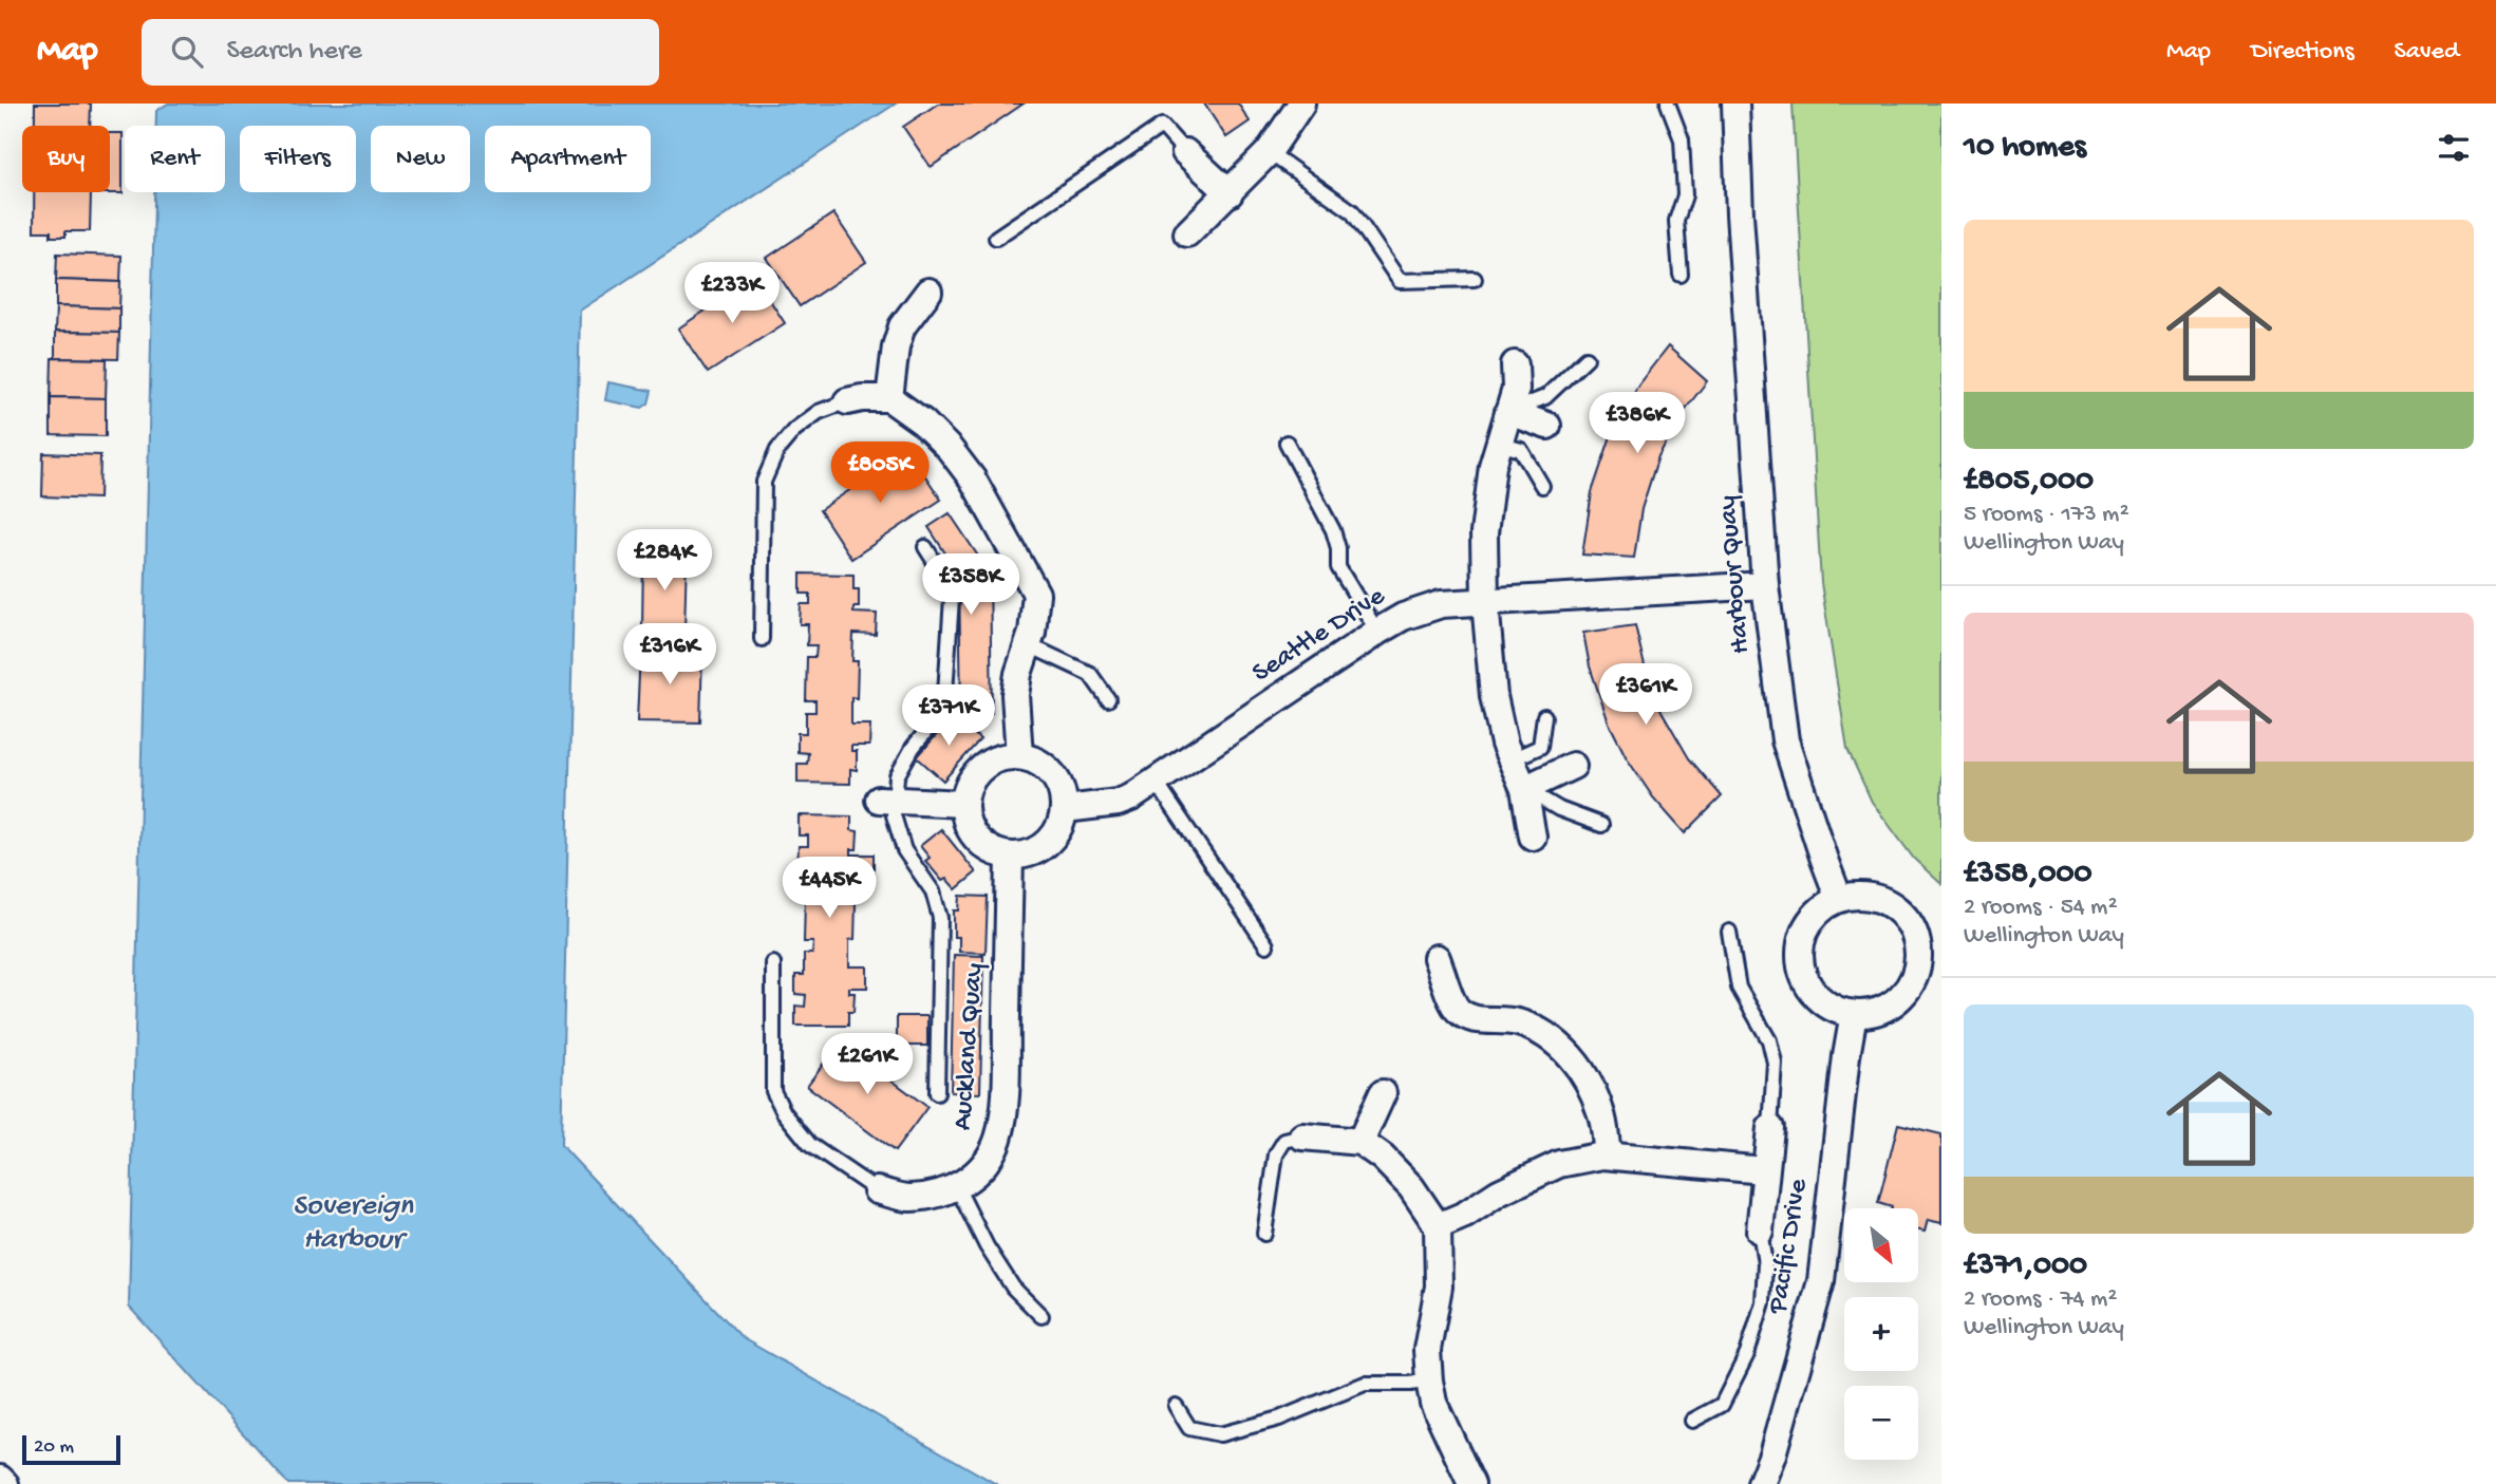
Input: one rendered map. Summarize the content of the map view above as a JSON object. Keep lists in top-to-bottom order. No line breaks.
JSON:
{"streets":{"street":["Harbour Quay","Seattle Drive","Auckland Quay","Pacific Drive"]},"crossings":[["Harbour Quay","Seattle Drive"],["Harbour Quay","Pacific Drive"],["Seattle Drive","Auckland Quay"]],"water":["Sovereign Harbour"],"scale_bar":"20 m","north":"bottom right","page":{"header":"Map","search":"Search here","nav":["Map","Directions","Saved"],"heading":"10 homes","chip":["Buy","Rent","Filters","New","Apartment"],"list":[{"name":"£805,000","note":"5 rooms · 173 m² · Wellington Way"},{"name":"£358,000","note":"2 rooms · 54 m² · Wellington Way"},{"name":"£371,000","note":"2 rooms · 74 m² · Wellington Way"}],"price":["£233K","£386K","£805K","£284K","£358K","£316K","£361K","£371K","£445K","£261K"],"map_buttons":["+","−"],"scale":"20 m"}}
